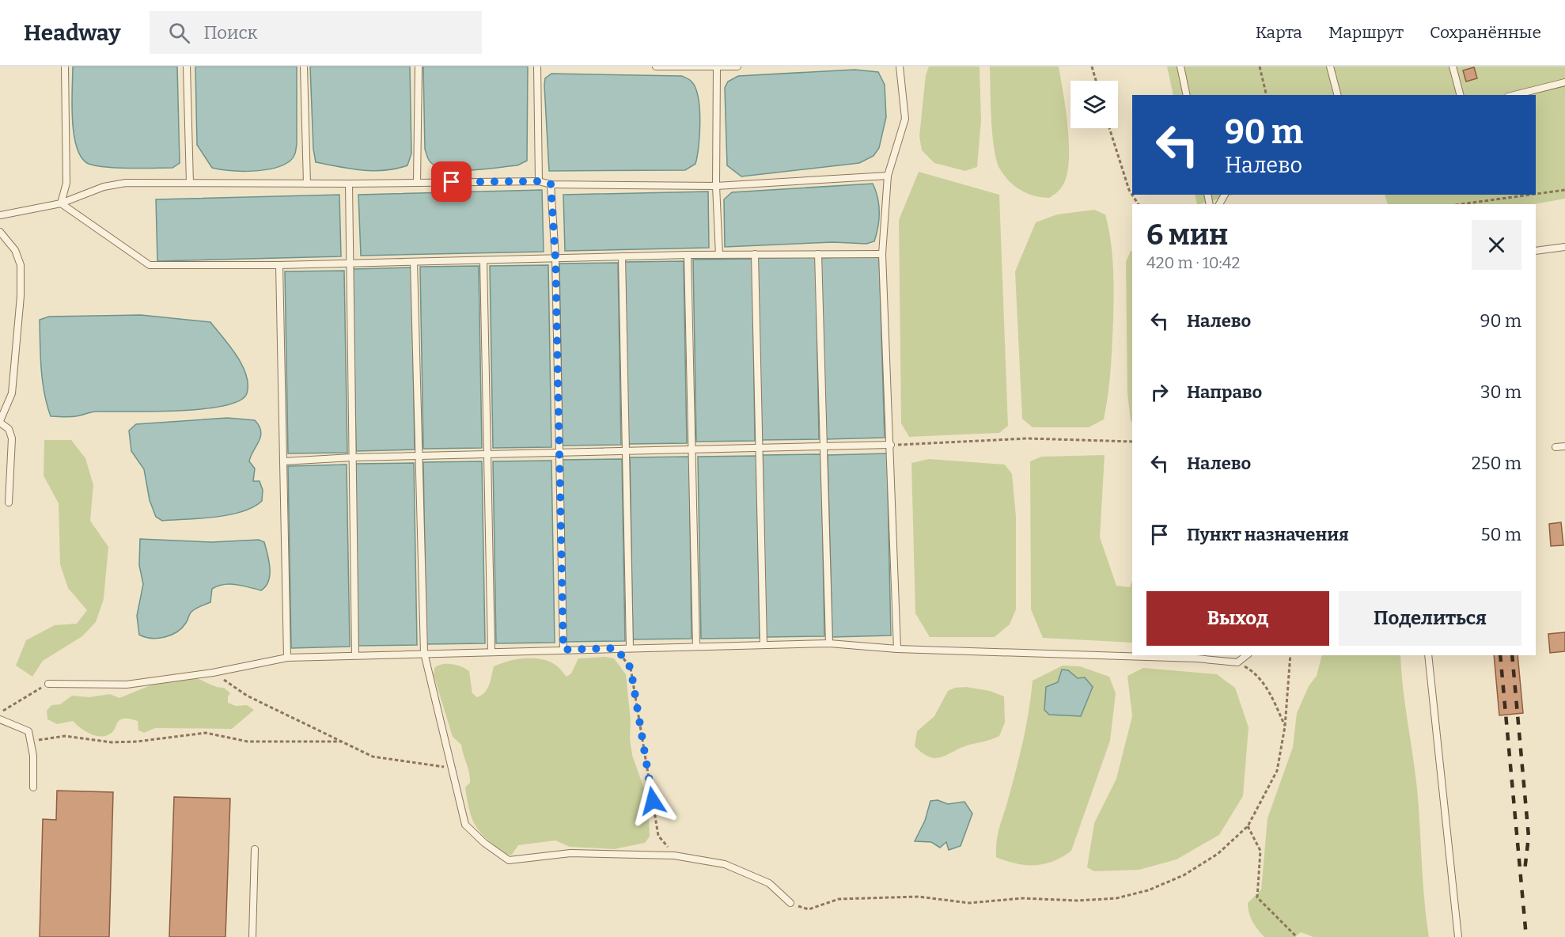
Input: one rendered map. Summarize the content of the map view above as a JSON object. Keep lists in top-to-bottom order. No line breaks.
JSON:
{"page":{"header":"Headway","search":"Поиск","nav":["Карта","Маршрут","Сохранённые"],"turn":["90 m","Налево"],"heading":["6 мин","420 m · 10:42"],"list":[{"name":"Налево","value":"90 m"},{"name":"Направо","value":"30 m"},{"name":"Налево","value":"250 m"},{"name":"Пункт назначения","value":"50 m"}],"buttons":["Выход","Поделиться"]}}
